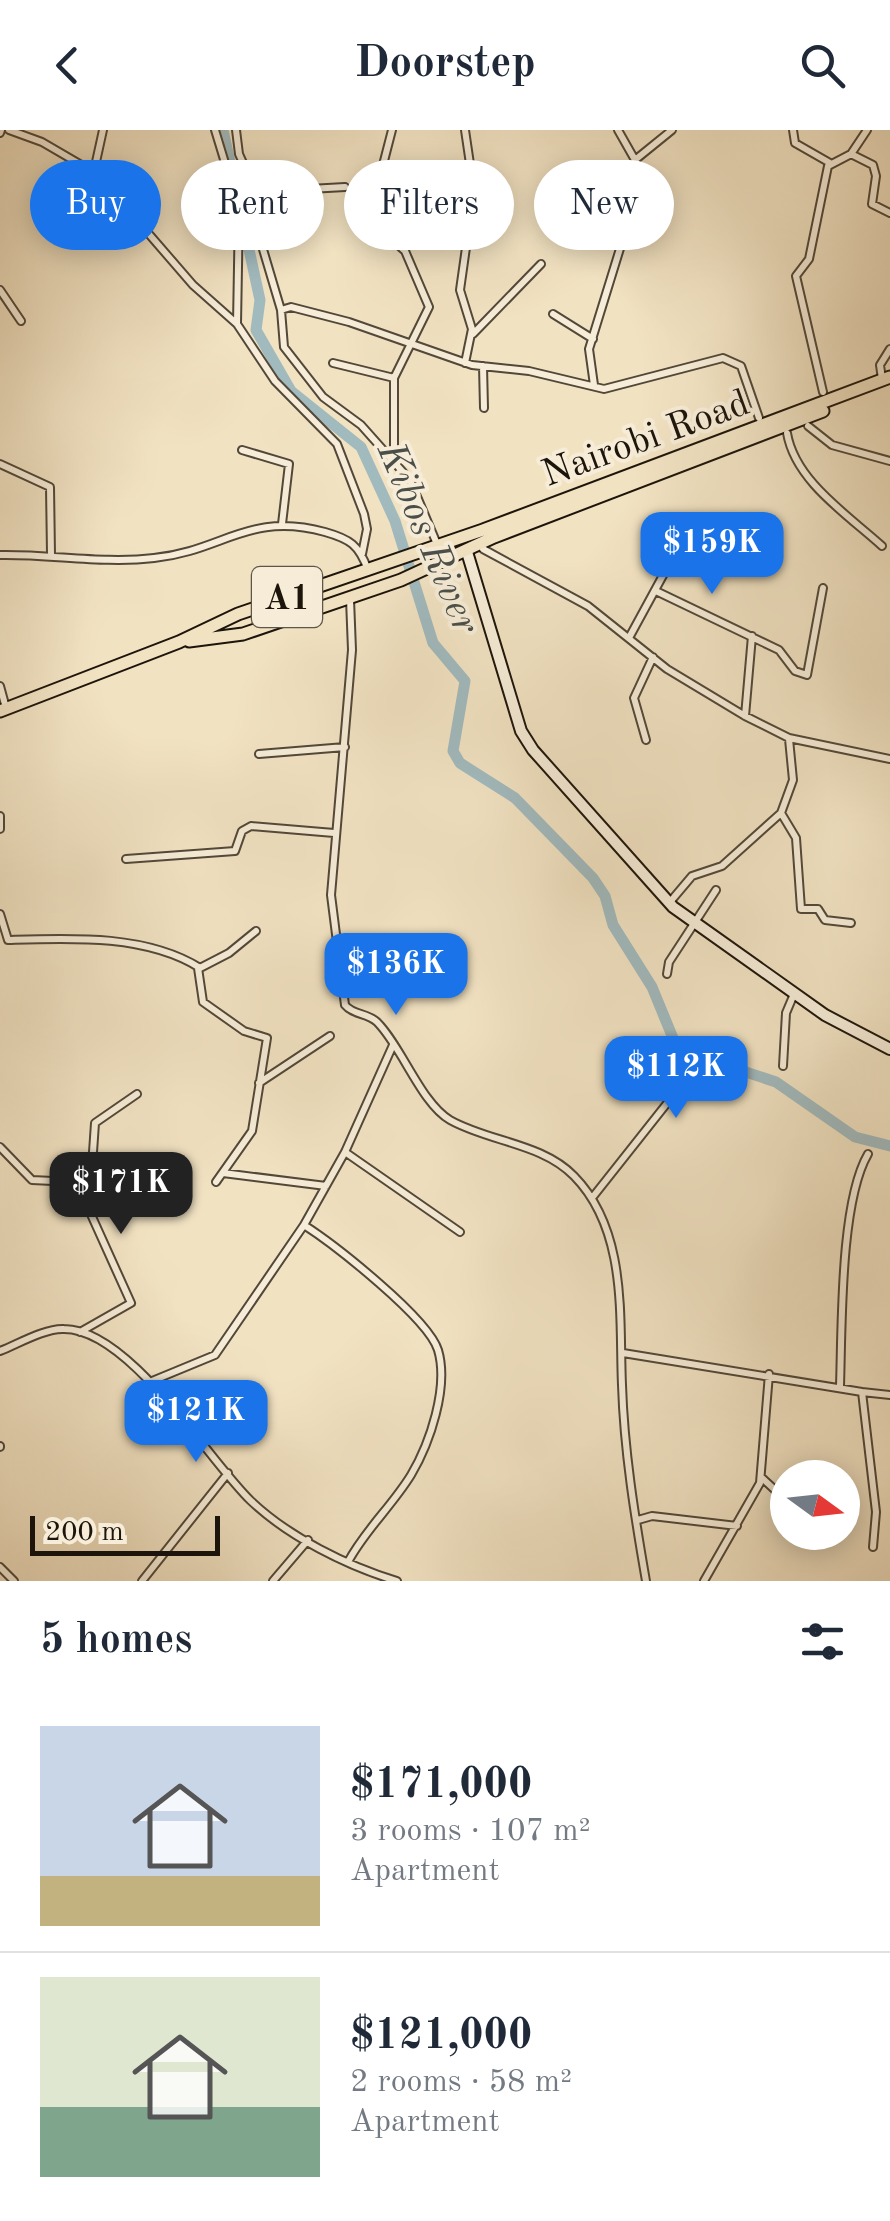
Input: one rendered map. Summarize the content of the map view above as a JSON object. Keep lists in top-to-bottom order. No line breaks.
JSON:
{"streets":{"highway":["Nairobi Road","A1"]},"crossings":[["Nairobi Road","A1"]],"water":["Kibos River"],"scale_bar":"200 m","north":"right","page":{"header":"Doorstep","chip":["Buy","Rent","Filters","New"],"price":["$159K","$136K","$112K","$171K","$121K"],"scale":"200 m","heading":"5 homes","list":[{"name":"$171,000","note":"3 rooms · 107 m² · Apartment"},{"name":"$121,000","note":"2 rooms · 58 m² · Apartment"}]}}
